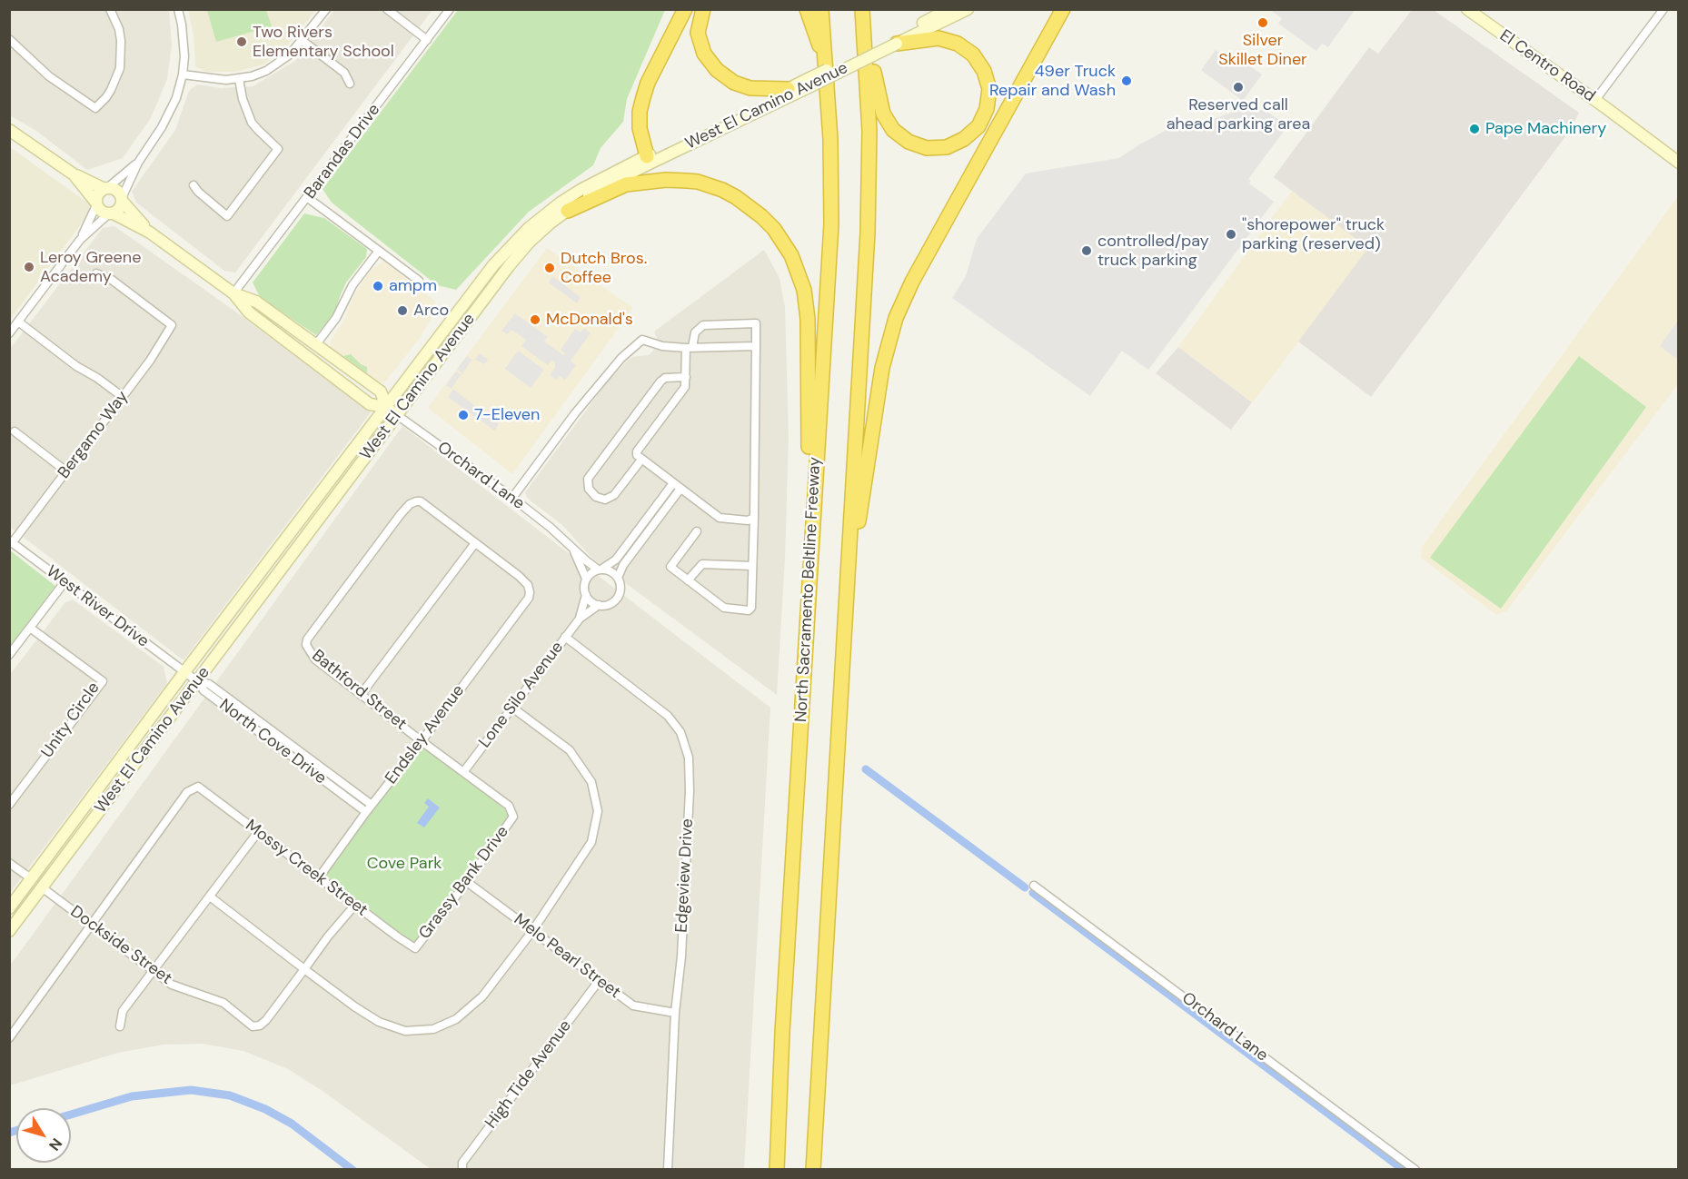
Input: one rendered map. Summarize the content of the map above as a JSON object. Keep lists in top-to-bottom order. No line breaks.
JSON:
{"streets":{"highway":["North Sacramento Beltline Freeway"],"main road":["El Centro Road","West El Camino Avenue","Orchard Lane"],"street":["Barandas Drive","Bergamo Way","West River Drive","Bathford Street","Lone Silo Avenue","Unity Circle","Endsley Avenue","North Cove Drive","Mossy Creek Street","Edgeview Drive","Grassy Bank Drive","Dockside Street","Melo Pearl Street","High Tide Avenue"]},"crossings":[["West El Camino Avenue","Orchard Lane"],["West El Camino Avenue","West River Drive"],["West El Camino Avenue","North Cove Drive"],["West El Camino Avenue","Dockside Street"],["Barandas Drive","Orchard Lane"],["Bergamo Way","West River Drive"],["Orchard Lane","Lone Silo Avenue"],["West River Drive","North Cove Drive"],["Bathford Street","Lone Silo Avenue"],["Bathford Street","Endsley Avenue"],["Bathford Street","Grassy Bank Drive"],["Lone Silo Avenue","Edgeview Drive"],["Endsley Avenue","North Cove Drive"],["Endsley Avenue","Mossy Creek Street"],["Mossy Creek Street","Grassy Bank Drive"],["Mossy Creek Street","Dockside Street"],["Edgeview Drive","Melo Pearl Street"],["Grassy Bank Drive","Melo Pearl Street"],["Melo Pearl Street","High Tide Avenue"]],"parks":["Cove Park"],"places":["Silver Skillet Diner","Two Rivers Elementary School","49er Truck Repair and Wash","Reserved call ahead parking area","Pape Machinery","\"shorepower\" truck parking (reserved)","controlled/pay truck parking","Leroy Greene Academy","Dutch Bros. Coffee","ampm","Arco","McDonald's","7-Eleven"],"north":"bottom right"}
